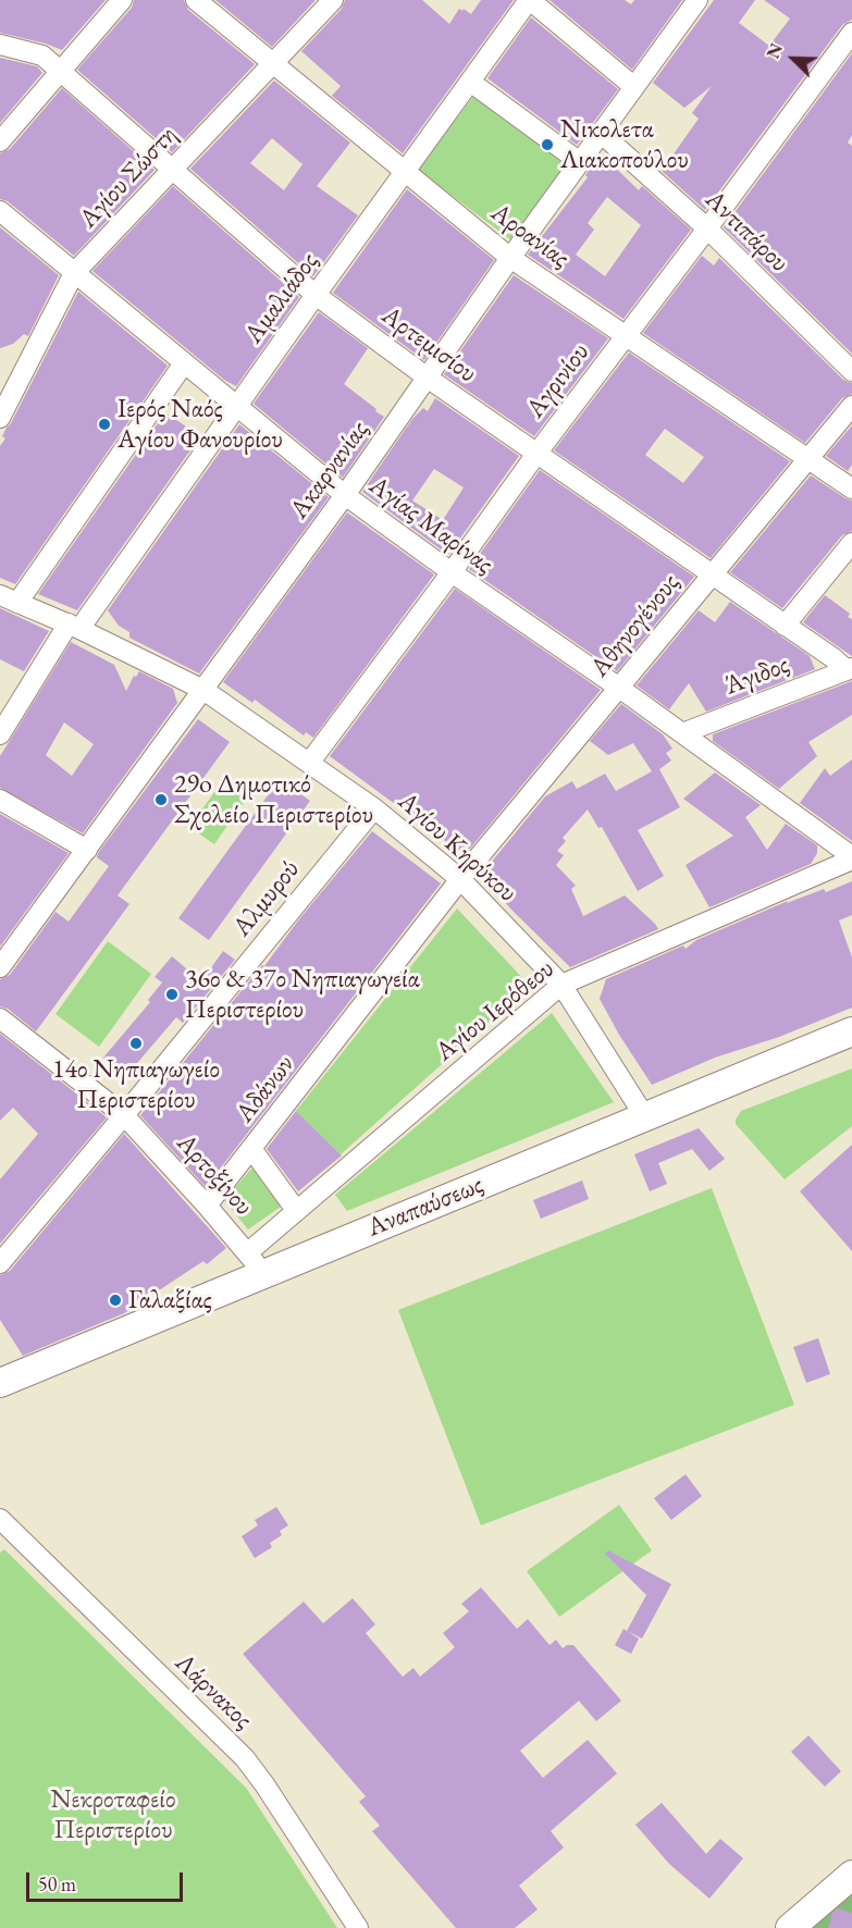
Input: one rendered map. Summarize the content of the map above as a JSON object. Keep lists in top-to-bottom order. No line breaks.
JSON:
{"streets":{"street":["Αγίου Σώστη","Αντιπάρου","Αροανίας","Αμαλιάδος","Αρτεμισίου","Αγρινίου","Ακαρνανίας","Αγίας Μαρίνας","Αθηνογένους","Άγιδος","Αγίου Κηρύκου","Αλμυρού","Αγίου Ιερόθεου","Αδάνων","Αρτοξίνου","Αναπαύσεως","Λάρνακος"]},"crossings":[["Αγίου Σώστη","Αροανίας"],["Αγίου Σώστη","Αρτεμισίου"],["Αγίου Σώστη","Αγίας Μαρίνας"],["Αντιπάρου","Αγρινίου"],["Αντιπάρου","Ακαρνανίας"],["Αροανίας","Αμαλιάδος"],["Αροανίας","Αγρινίου"],["Αροανίας","Ακαρνανίας"],["Αροανίας","Αθηνογένους"],["Αμαλιάδος","Αρτεμισίου"],["Αμαλιάδος","Αγίας Μαρίνας"],["Αμαλιάδος","Αγίου Κηρύκου"],["Αρτεμισίου","Αγρινίου"],["Αρτεμισίου","Ακαρνανίας"],["Αρτεμισίου","Αθηνογένους"],["Αρτεμισίου","Άγιδος"],["Αγρινίου","Αγίας Μαρίνας"],["Αγρινίου","Αγίου Κηρύκου"],["Ακαρνανίας","Αγίας Μαρίνας"],["Ακαρνανίας","Αγίου Κηρύκου"],["Αγίας Μαρίνας","Αθηνογένους"],["Αγίας Μαρίνας","Άγιδος"],["Αγίας Μαρίνας","Αγίου Ιερόθεου"],["Αθηνογένους","Αγίου Κηρύκου"],["Αθηνογένους","Αδάνων"],["Αγίου Κηρύκου","Αλμυρού"],["Αγίου Κηρύκου","Αγίου Ιερόθεου"],["Αγίου Κηρύκου","Αδάνων"],["Αγίου Κηρύκου","Αναπαύσεως"],["Αλμυρού","Αρτοξίνου"],["Αγίου Ιερόθεου","Αρτοξίνου"],["Αγίου Ιερόθεου","Αναπαύσεως"],["Αδάνων","Αρτοξίνου"],["Αρτοξίνου","Αναπαύσεως"]],"parks":["Νεκροταφείο Περιστερίου"],"places":["Νικολετα Λιακοπούλου","Ιερός Ναός Αγίου Φανουρίου","29o Δημοτικό Σχολείο Περιστερίου","36ο & 37ο Νηπιαγωγεία Περιστερίου","14ο Νηπιαγωγείο Περιστερίου","Γαλαξίας"],"scale_bar":"50 m","north":"top left"}
